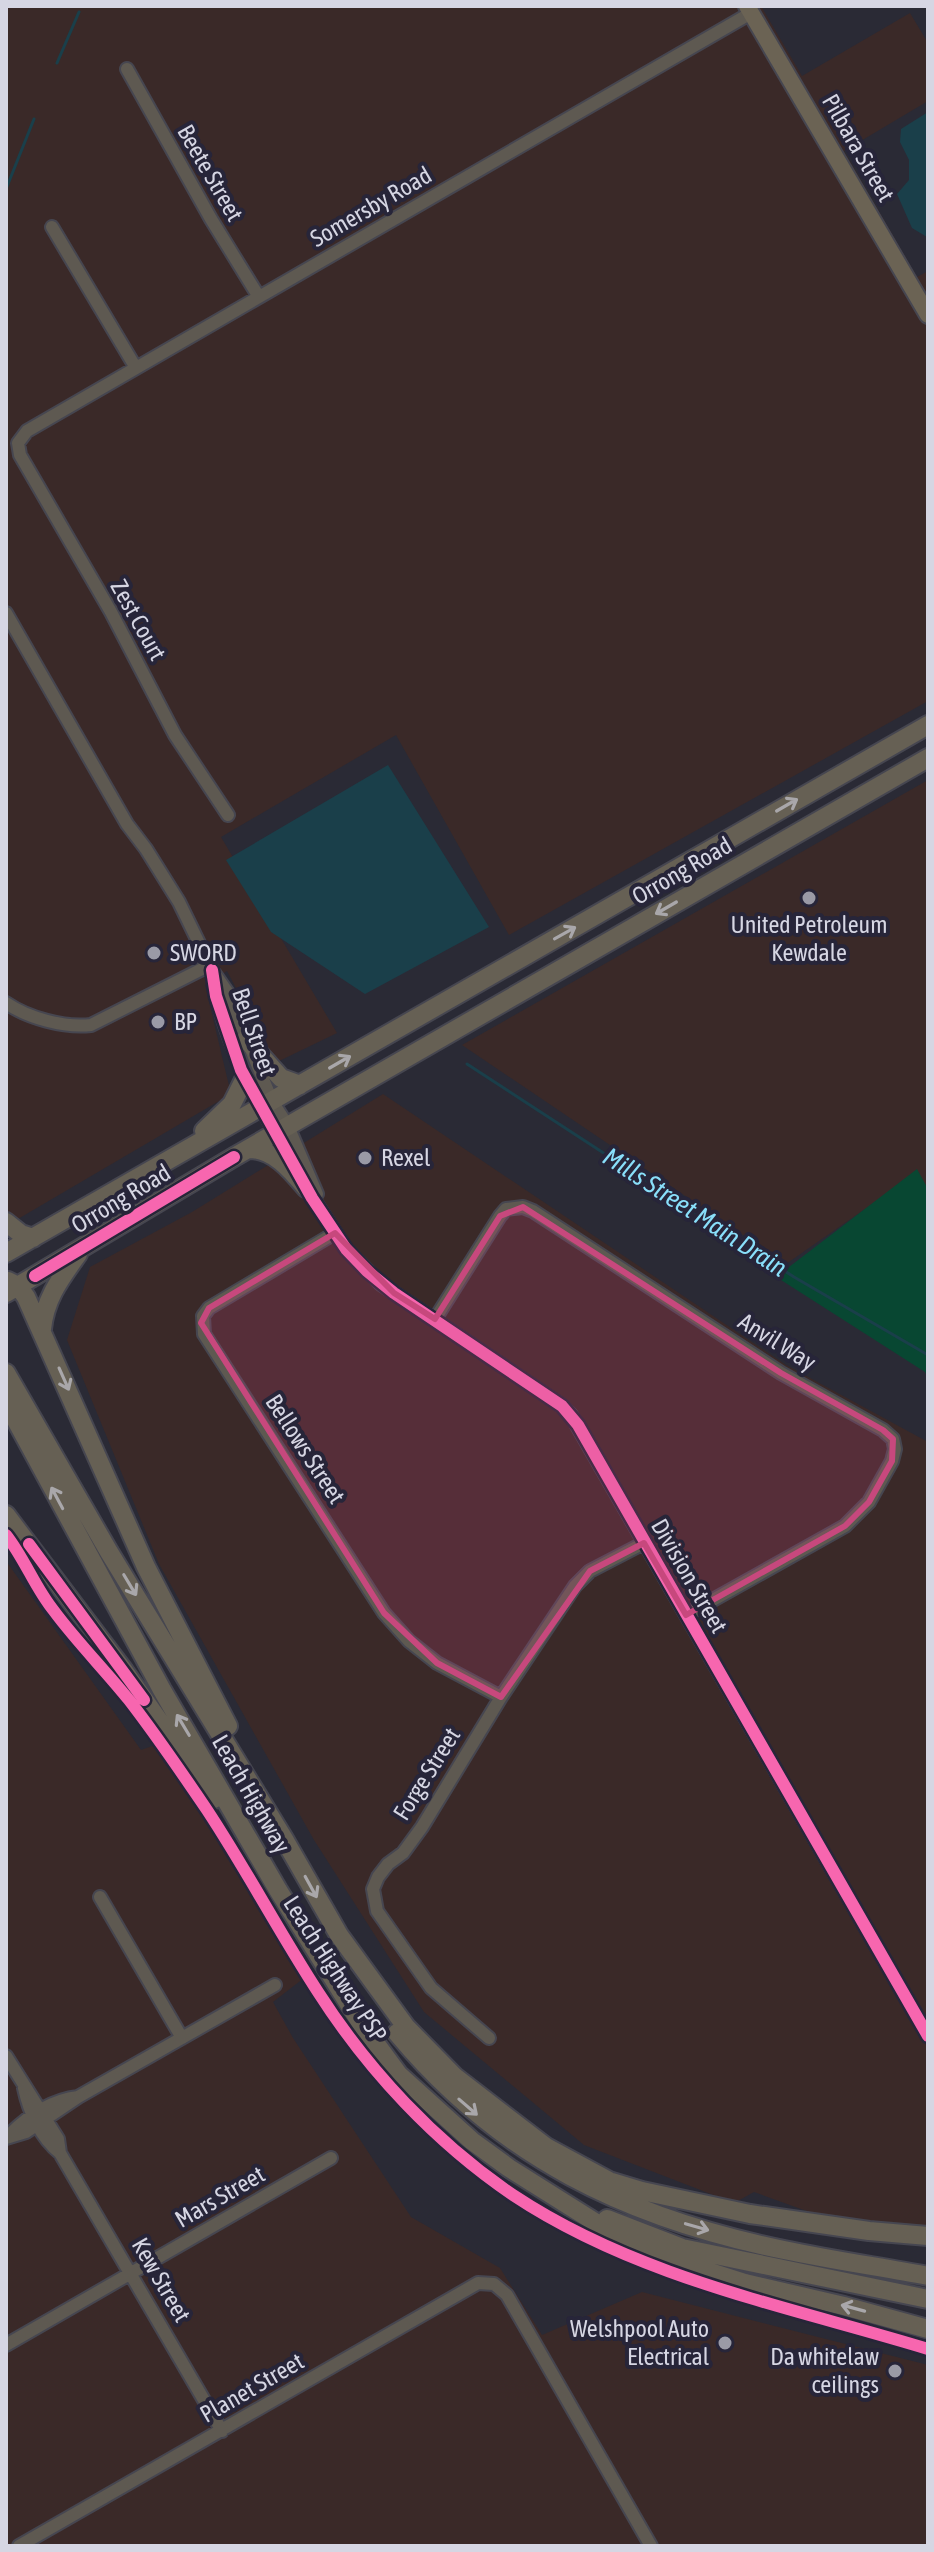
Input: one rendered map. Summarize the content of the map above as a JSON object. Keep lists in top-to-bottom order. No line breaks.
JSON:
{"streets":{"highway":["Orrong Road","Leach Highway"],"main road":["Pilbara Street"],"street":["Beete Street","Somersby Road","Zest Court","Bell Street","Anvil Way","Bellows Street","Division Street","Forge Street","Mars Street","Kew Street","Planet Street"],"cycle path":["Leach Highway PSP"]},"crossings":[["Pilbara Street","Somersby Road"],["Beete Street","Somersby Road"],["Somersby Road","Zest Court"],["Orrong Road","Bell Street"],["Orrong Road","Division Street"],["Anvil Way","Division Street"],["Bellows Street","Division Street"],["Bellows Street","Forge Street"],["Division Street","Forge Street"],["Mars Street","Kew Street"],["Kew Street","Planet Street"]],"water":["Mills Street Main Drain"],"places":["United Petroleum Kewdale","SWORD","BP","Rexel","Welshpool Auto Electrical","Da whitelaw ceilings"]}
